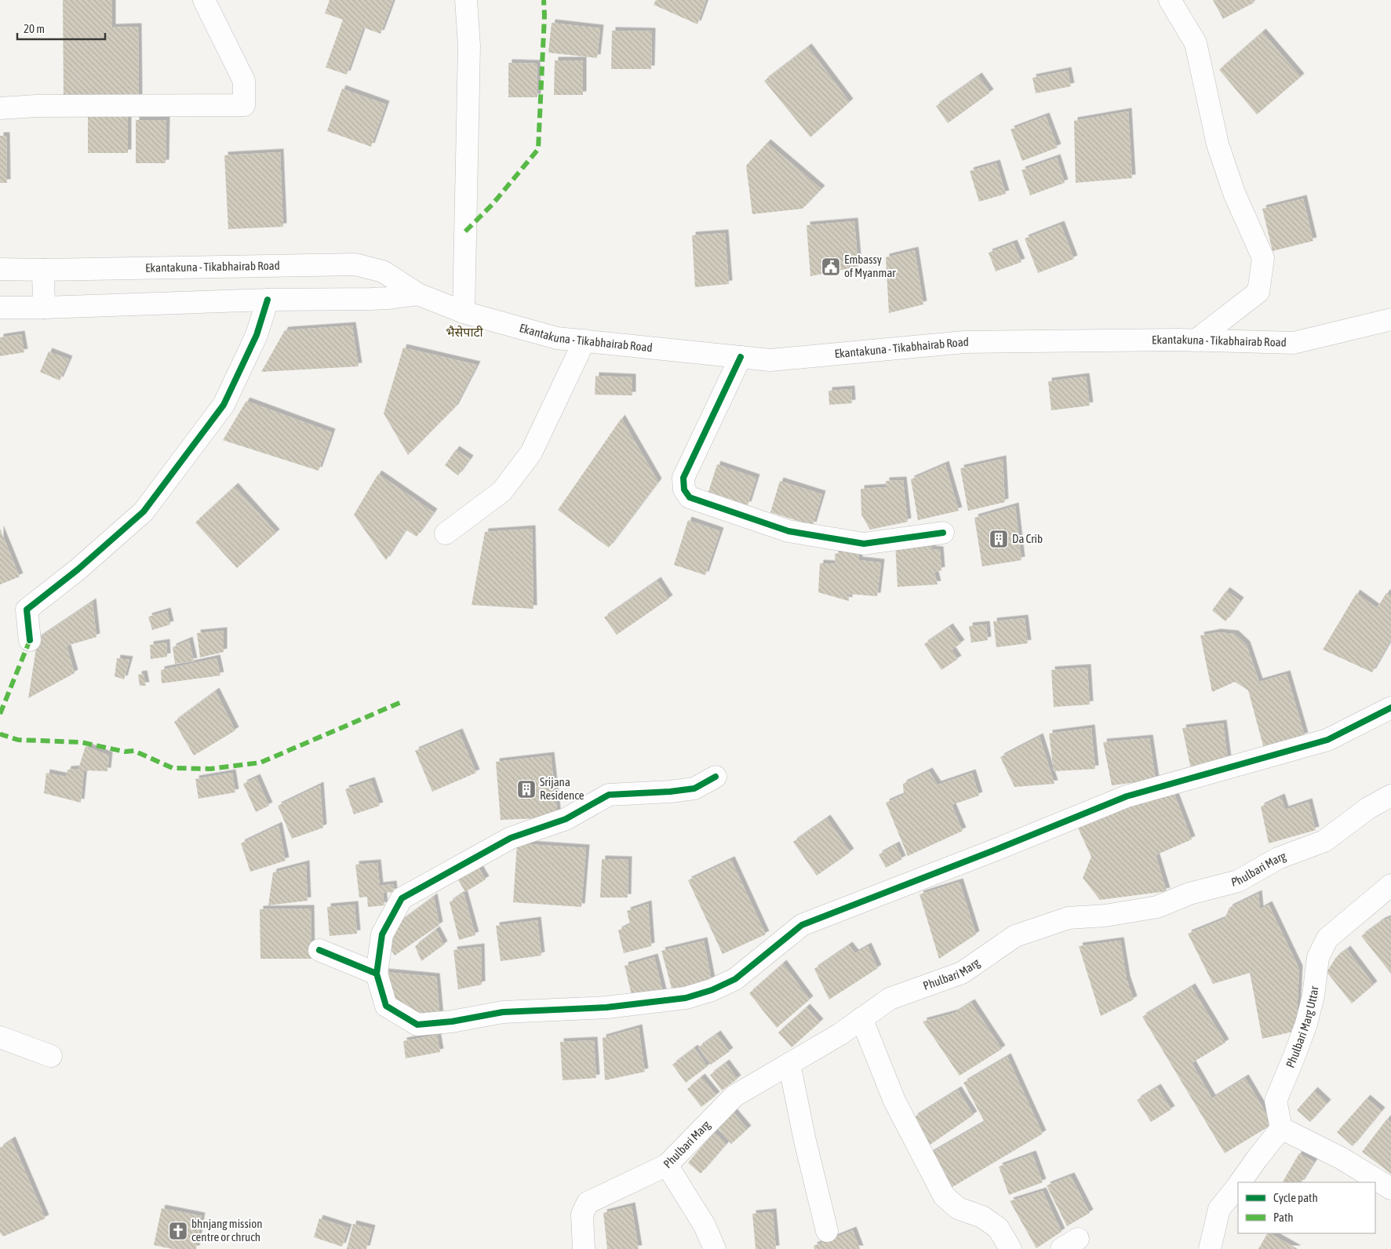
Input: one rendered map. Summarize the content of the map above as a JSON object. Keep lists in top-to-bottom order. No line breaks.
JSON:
{"streets":{"street":["Ekantakuna - Tikabhairab Road","Phulbari Marg","Phulbari Marg Uttar"]},"districts":["भैसेपाटी"],"places":{"public building":["Embassy of Myanmar"],"building":["Da Crib","Srijana Residence"],"church":["bhnjang mission centre or chruch"]},"legend":["Cycle path","Path"],"scale_bar":"20 m"}
